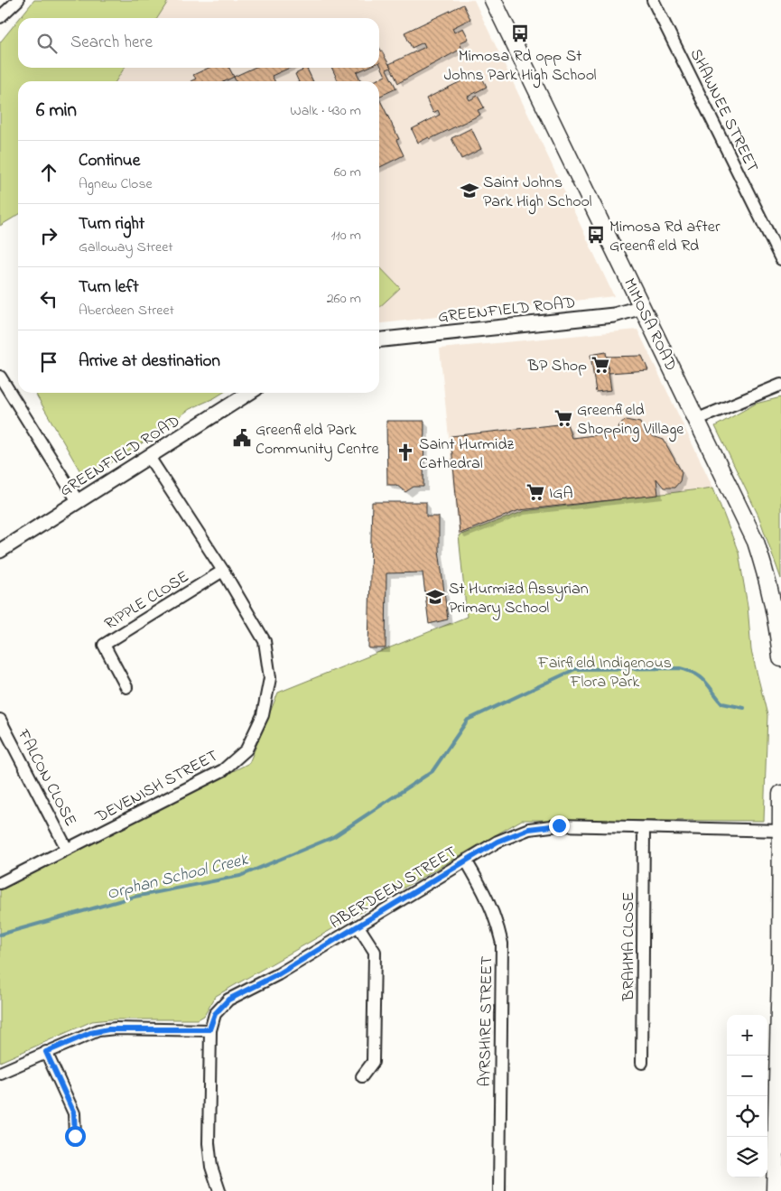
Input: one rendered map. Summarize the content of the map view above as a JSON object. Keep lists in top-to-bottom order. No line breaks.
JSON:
{"streets":{"main road":["MIMOSA ROAD"],"street":["SHAWNEE STREET","GREENFIELD ROAD","RIPPLE CLOSE","FALCON CLOSE","DEVENISH STREET","ABERDEEN STREET","BRAHMA CLOSE","AYRSHIRE STREET"]},"crossings":[["GREENFIELD ROAD","MIMOSA ROAD"],["GREENFIELD ROAD","DEVENISH STREET"],["RIPPLE CLOSE","DEVENISH STREET"],["FALCON CLOSE","DEVENISH STREET"],["ABERDEEN STREET","BRAHMA CLOSE"],["ABERDEEN STREET","AYRSHIRE STREET"]],"water":["Orphan School Creek"],"parks":["Fairfield Indigenous Flora Park"],"places":{"bus stop":["Mimosa Rd opp St Johns Park High School","Mimosa Rd after Greenfield Rd"],"school or university":["Saint Johns Park High School","St Hurmizd Assyrian Primary School"],"supermarket":["BP Shop","Greenfield Shopping Village","IGA"],"public building":["Greenfield Park Community Centre"],"church":["Saint Hurmidz Cathedral"]},"page":{"search":"Search here","heading":["6 min","Walk · 430 m"],"list":[["Continue","Agnew Close","60 m"],["Turn right","Galloway Street","110 m"],["Turn left","Aberdeen Street","260 m"],"Arrive at destination"],"map_buttons":["+","−"]}}
